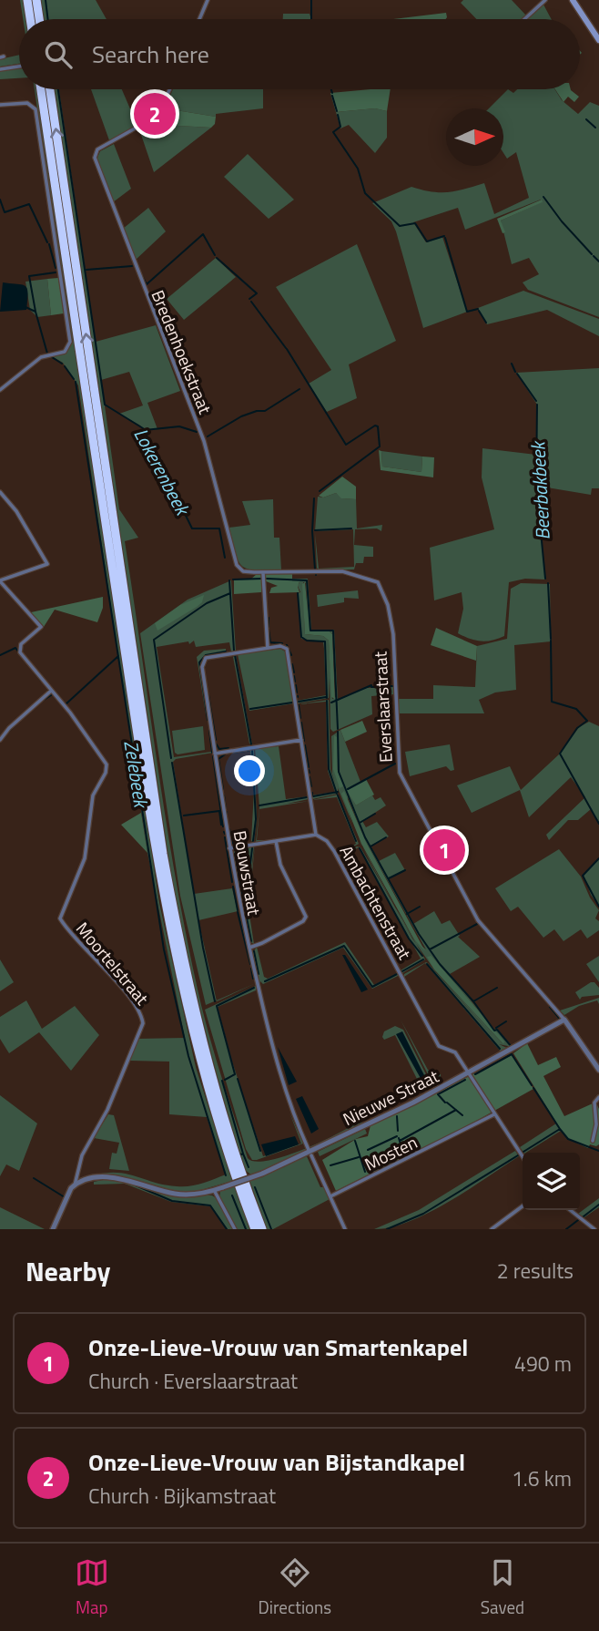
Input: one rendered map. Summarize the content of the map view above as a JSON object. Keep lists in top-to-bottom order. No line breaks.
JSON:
{"streets":{"street":["Bredenhoekstraat","Everslaarstraat","Bouwstraat","Ambachtenstraat","Moortelstraat","Nieuwe Straat","Mosten"]},"crossings":[["Bredenhoekstraat","Everslaarstraat"],["Everslaarstraat","Nieuwe Straat"],["Ambachtenstraat","Nieuwe Straat"],["Ambachtenstraat","Mosten"],["Moortelstraat","Nieuwe Straat"]],"water":["Lokerenbeek","Beerbakbeek","Zelebeek"],"north":"right","page":{"search":"Search here","pins":["2","1"],"heading":["Nearby","2 results"],"list":[{"mark":"1","name":"Onze-Lieve-Vrouw van Smartenkapel","note":"Church · Everslaarstraat","value":"490 m"},{"mark":"2","name":"Onze-Lieve-Vrouw van Bijstandkapel","note":"Church · Bijkamstraat","value":"1.6 km"}],"nav":["Map","Directions","Saved"]}}
